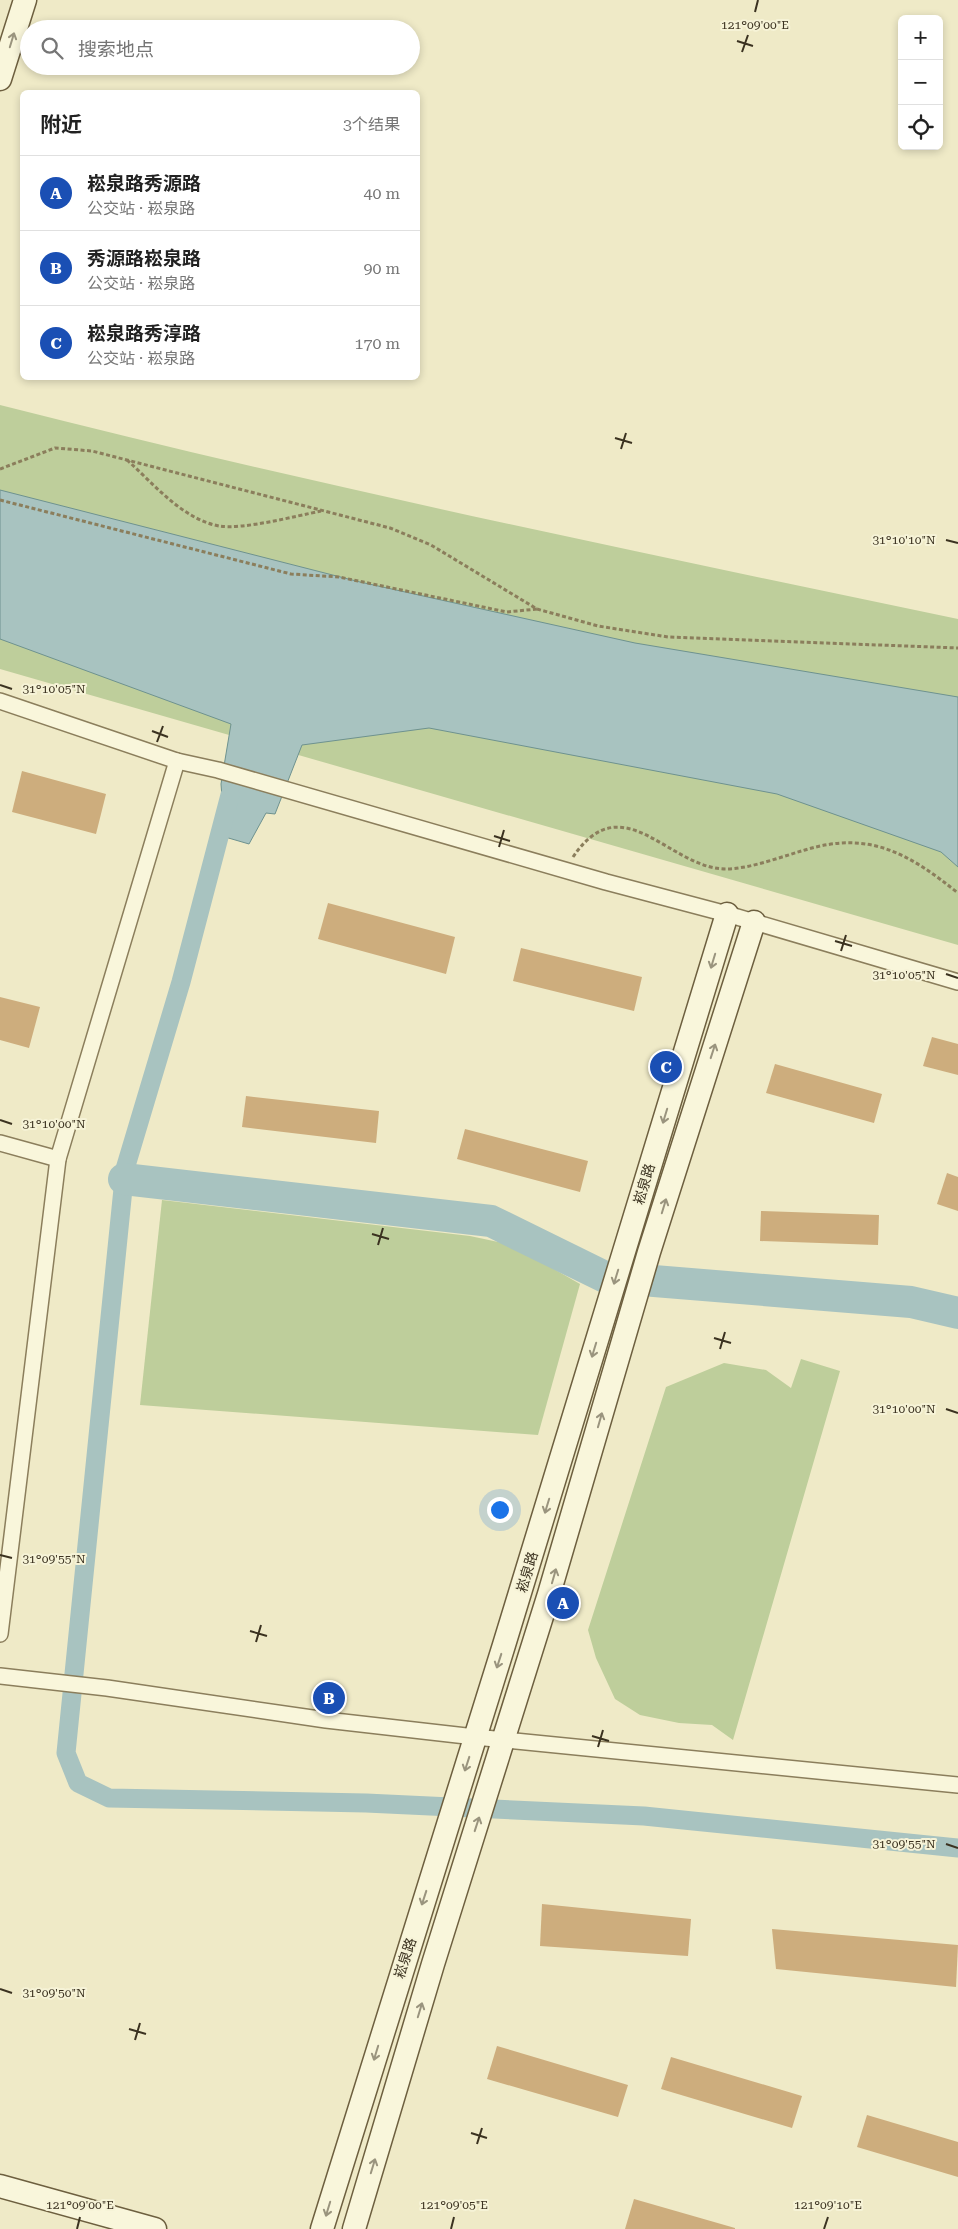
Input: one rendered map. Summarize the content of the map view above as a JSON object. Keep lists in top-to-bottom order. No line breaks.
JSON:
{"streets":{"street":["崧泉路"]},"page":{"map_buttons":["+","−"],"search":"搜索地点","heading":["附近","3个结果"],"list":[{"mark":"A","name":"崧泉路秀源路","note":"公交站 · 崧泉路","value":"40 m"},{"mark":"B","name":"秀源路崧泉路","note":"公交站 · 崧泉路","value":"90 m"},{"mark":"C","name":"崧泉路秀淳路","note":"公交站 · 崧泉路","value":"170 m"}],"pins":["C","A","B"]},"coordinates":["121°09'00\"E","31°10'10\"N","31°10'05\"N","31°10'00\"N","31°09'55\"N","31°09'50\"N","121°09'05\"E","121°09'10\"E"]}
